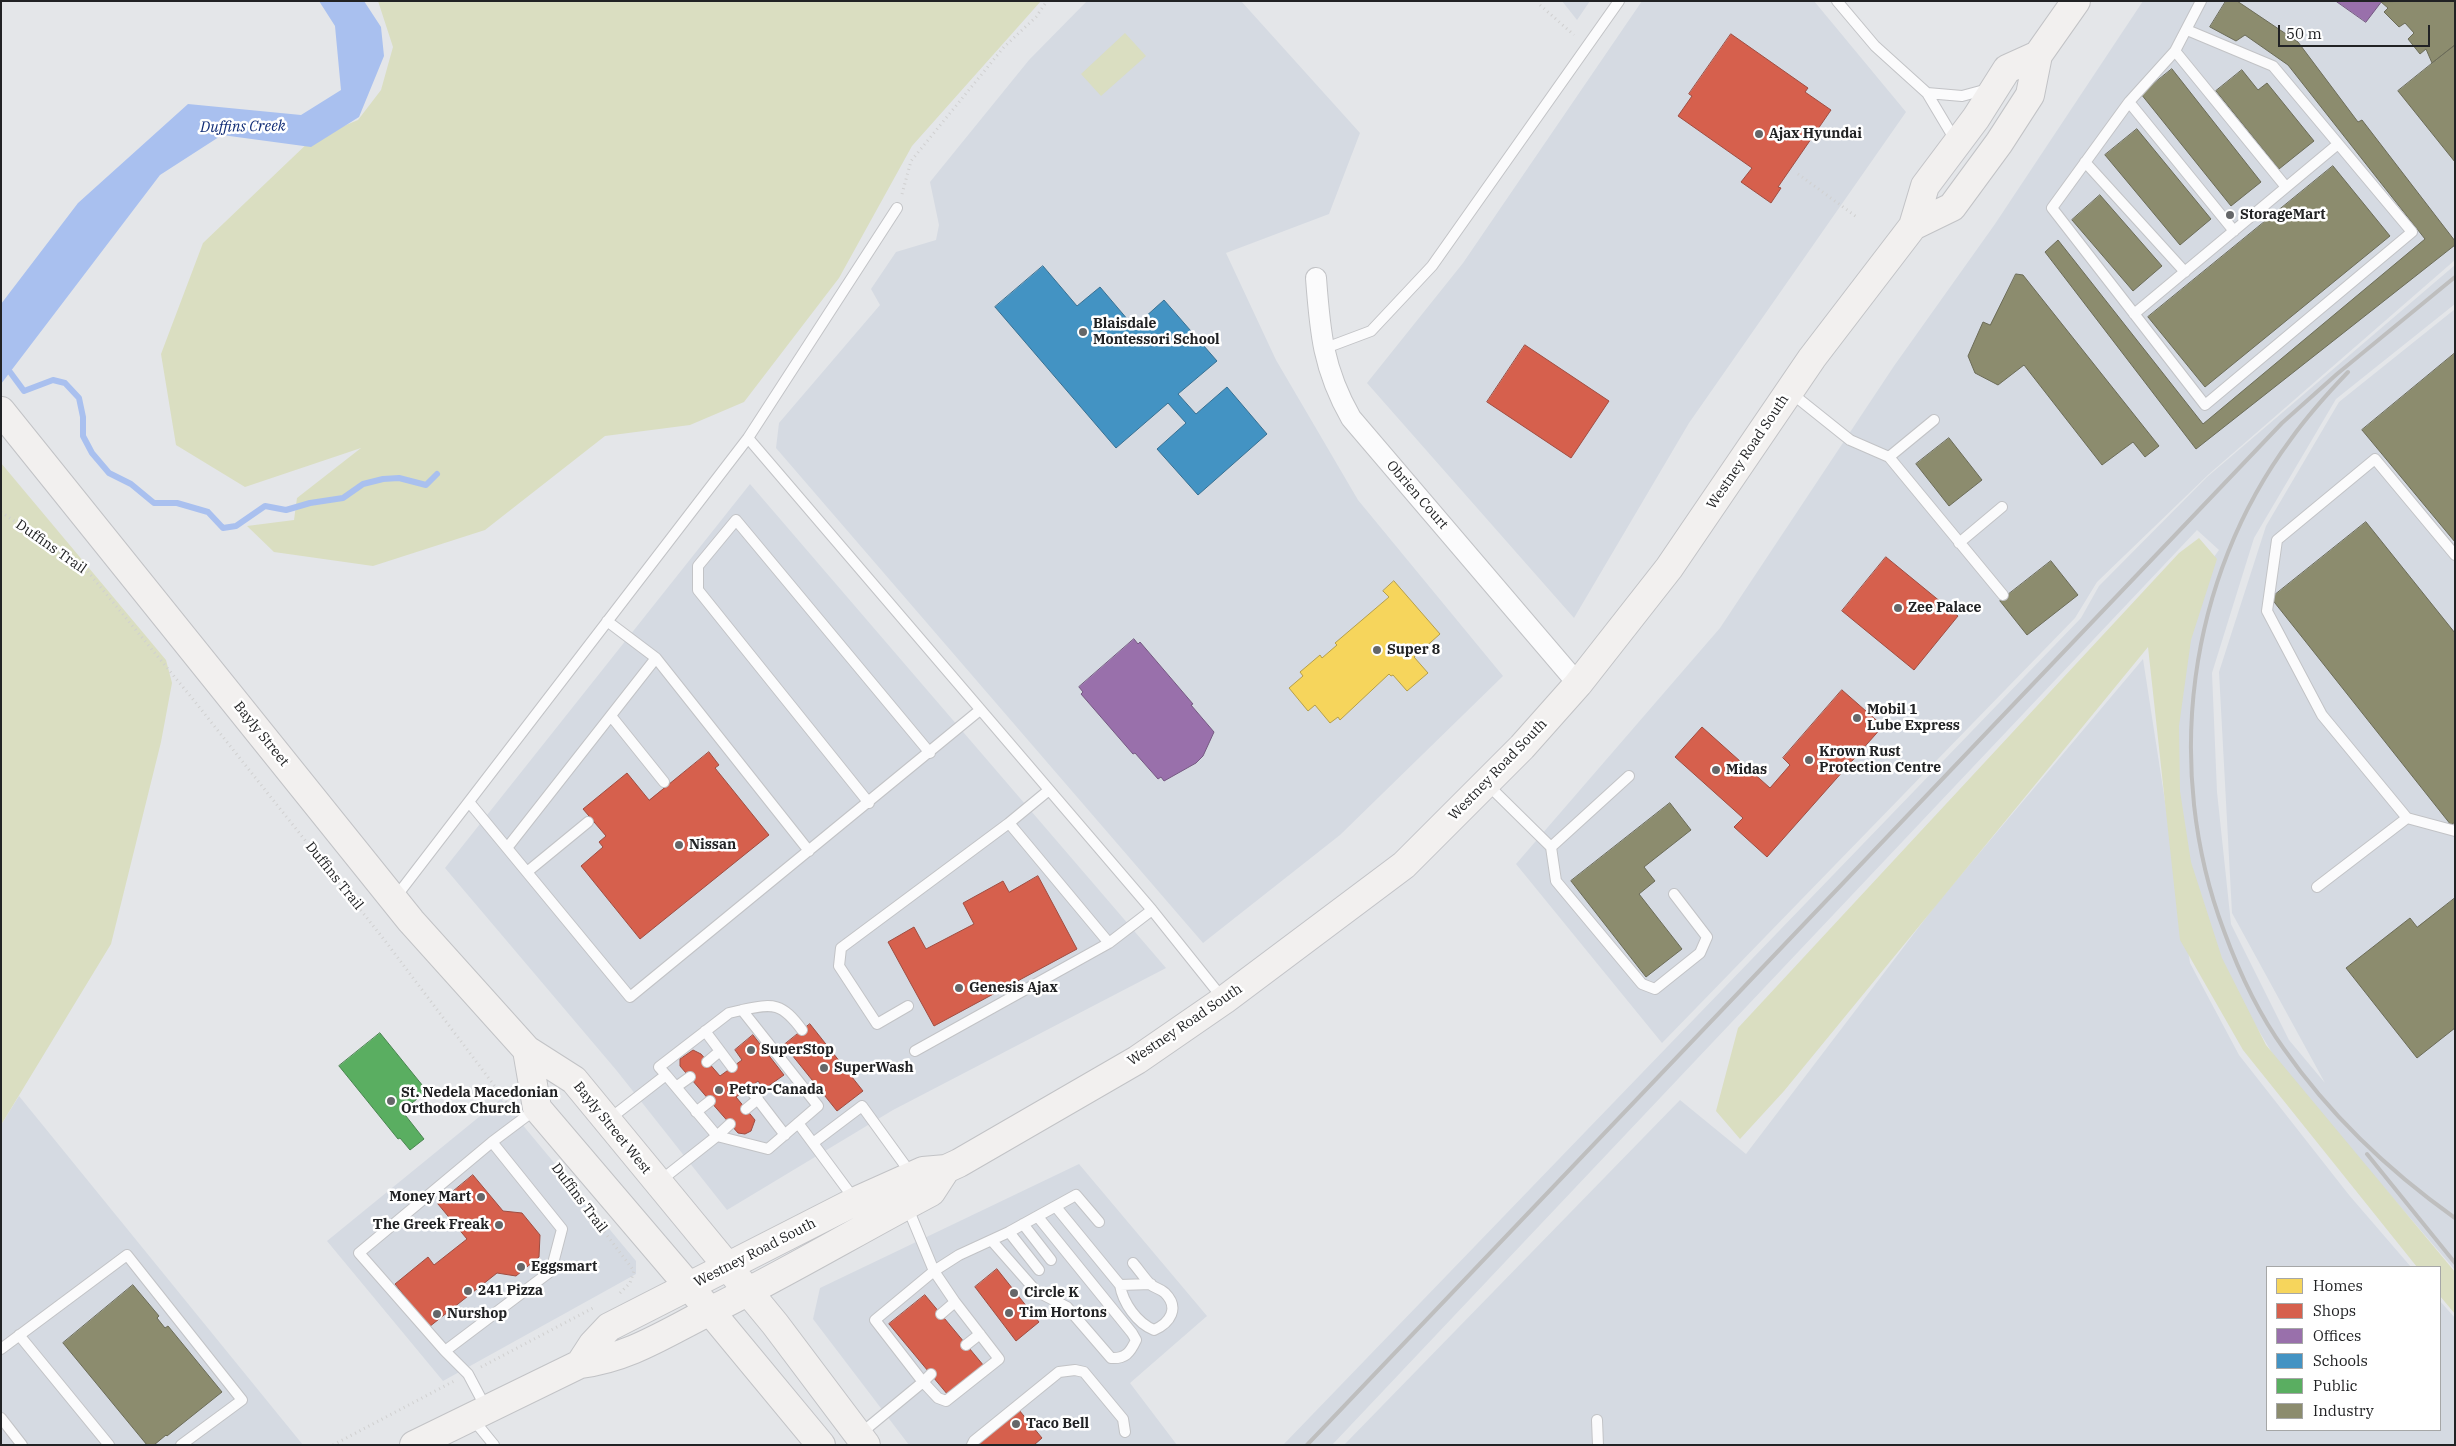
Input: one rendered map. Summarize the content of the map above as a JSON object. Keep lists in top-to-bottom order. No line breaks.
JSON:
{"streets":{"main road":["Westney Road South","Bayly Street","Bayly Street West"],"street":["Obrien Court"],"path":["Duffins Trail"]},"crossings":[["Westney Road South","Obrien Court"],["Westney Road South","Bayly Street West"],["Bayly Street","Bayly Street West"]],"water":["Duffins Creek"],"places":["Ajax Hyundai","StorageMart","Blaisdale Montessori School","Zee Palace","Super 8","Mobil 1 Lube Express","Krown Rust Protection Centre","Midas","Nissan","Genesis Ajax","SuperStop","SuperWash","Petro-Canada","St. Nedela Macedonian Orthodox Church","Money Mart","The Greek Freak","Eggsmart","241 Pizza","Circle K","Tim Hortons","Nurshop","Taco Bell"],"legend":["Homes","Shops","Offices","Schools","Public","Industry"],"scale_bar":"50 m"}
